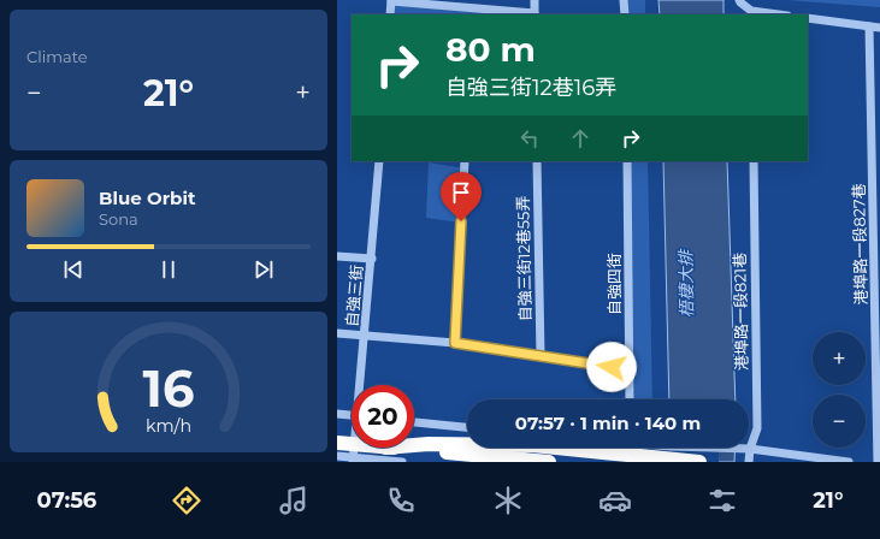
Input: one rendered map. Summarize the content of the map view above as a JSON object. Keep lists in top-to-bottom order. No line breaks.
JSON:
{"streets":{"street":["港埠路一段827巷","自強三街12巷55弄","自強四街","自強三街","港埠路一段821巷"]},"water":["梧棲大排"],"page":{"tile":"Climate","turn":["80 m","自強三街12巷16弄"],"heat":["−","21°","+"],"song":["Blue Orbit","Sona"],"map_buttons":["+","−"],"limit":"20","trip":"07:57 · 1 min · 140 m","tabs":["07:56","21°"],"gauge":["16","km/h"]}}
